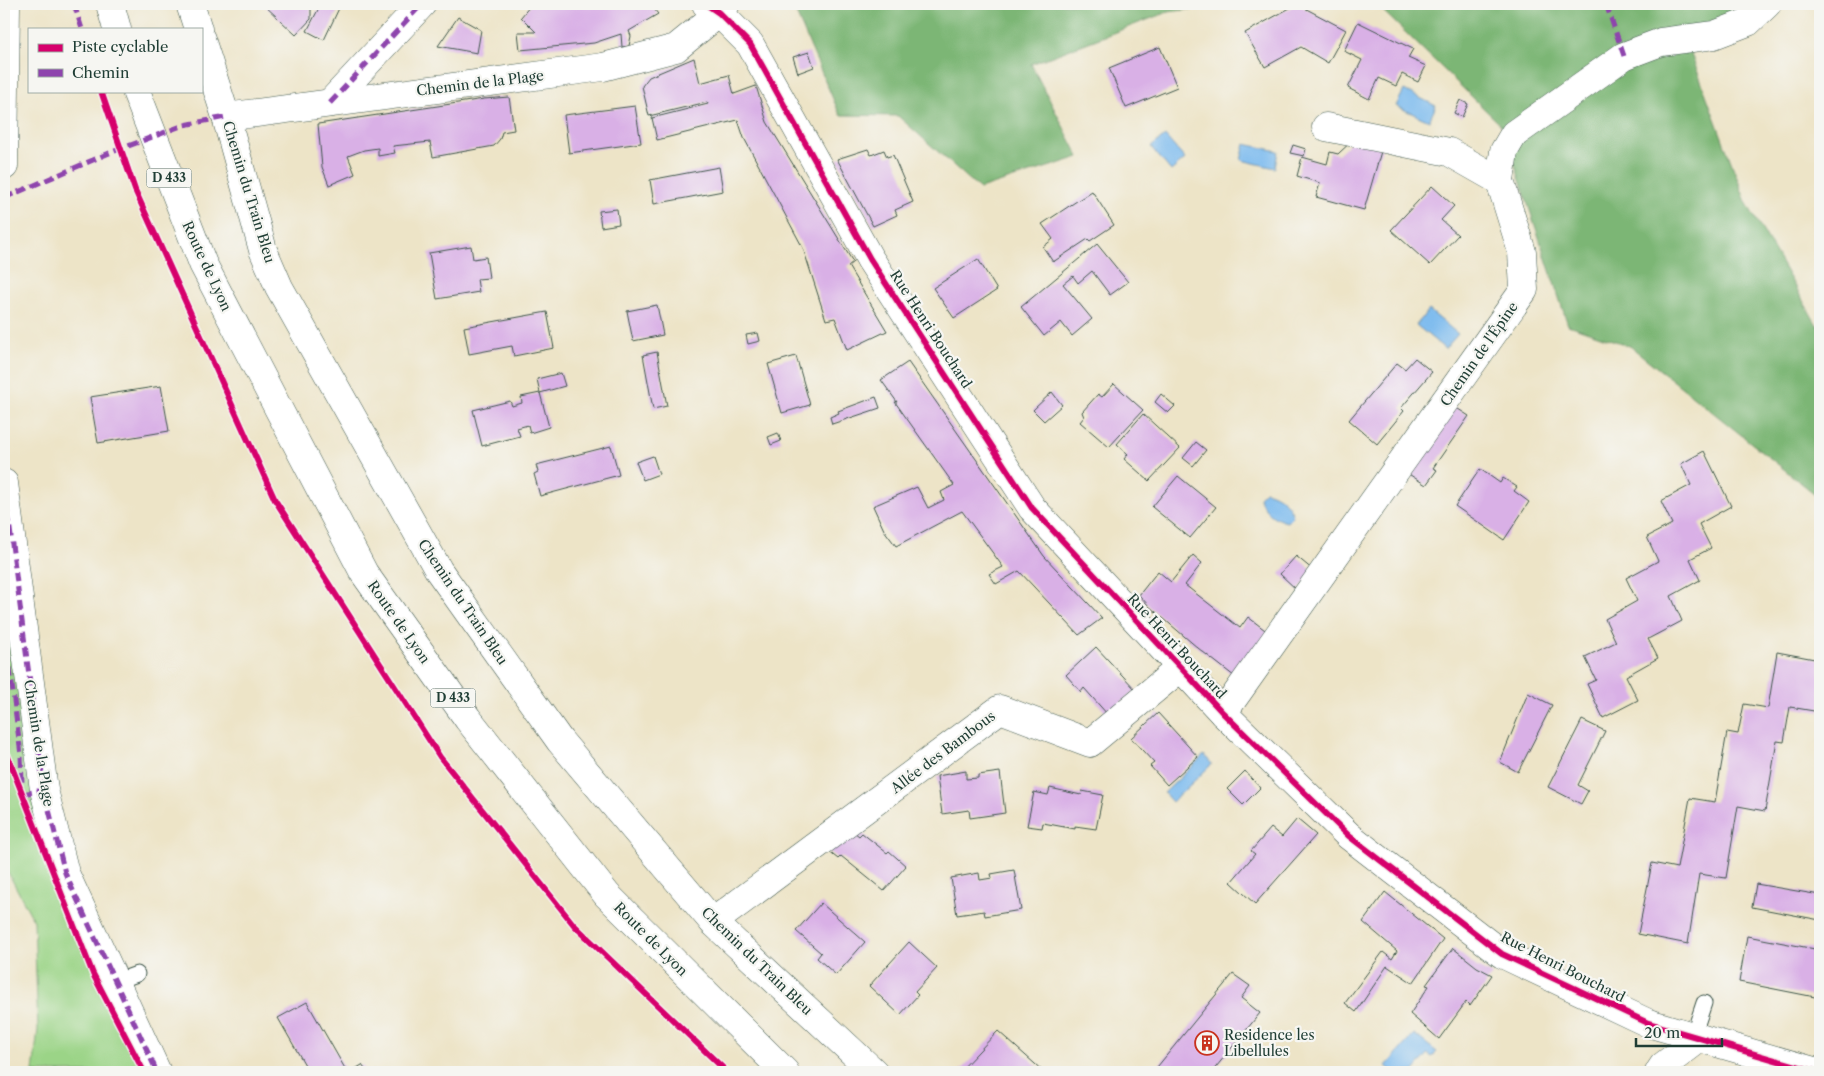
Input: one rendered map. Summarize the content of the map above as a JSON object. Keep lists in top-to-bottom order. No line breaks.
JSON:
{"streets":{"street":["Chemin de la Plage","D 433","Chemin du Train Bleu","Route de Lyon","Rue Henri Bouchard","Chemin de l'Épine","Allée des Bambous"]},"crossings":[["Chemin de la Plage","Chemin du Train Bleu"],["Chemin de la Plage","Rue Henri Bouchard"],["Chemin du Train Bleu","Allée des Bambous"],["Rue Henri Bouchard","Chemin de l'Épine"],["Rue Henri Bouchard","Allée des Bambous"]],"places":{"building":["Residence les Libellules"]},"legend":["Piste cyclable","Chemin"],"scale_bar":"20 m"}
